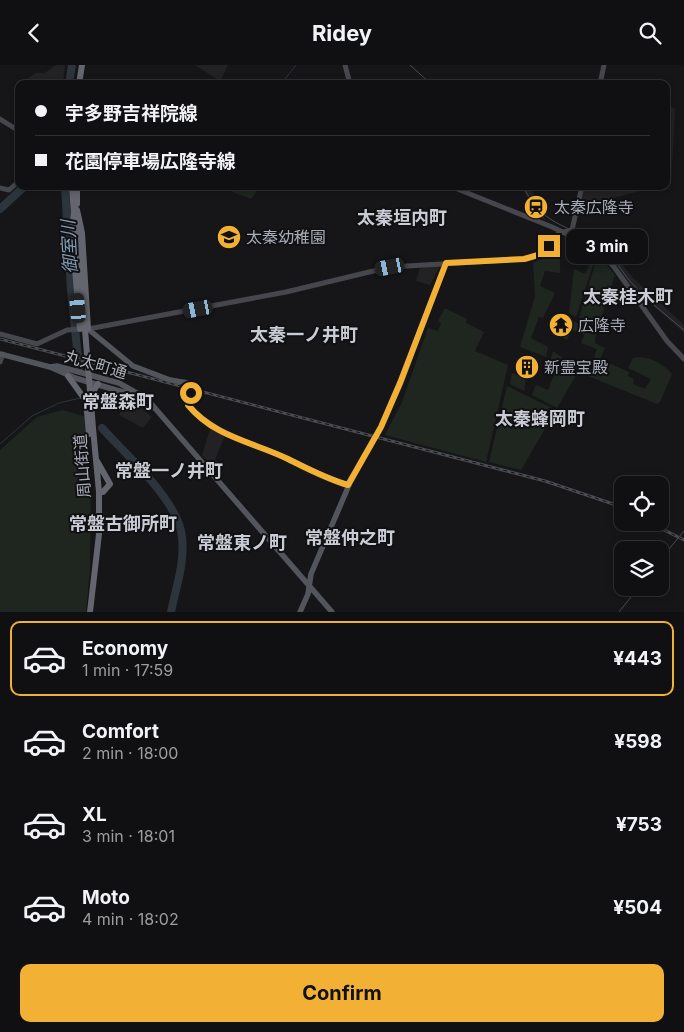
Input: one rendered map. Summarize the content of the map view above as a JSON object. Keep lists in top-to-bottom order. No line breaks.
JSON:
{"streets":{"highway":["周山街道"],"main road":["丸太町通"]},"districts":["太秦垣内町","太秦桂木町","太秦一ノ井町","常盤森町","太秦蜂岡町","常盤一ノ井町","常盤古御所町","常盤仲之町","常盤東ノ町"],"water":["御室川"],"places":{"station":["太秦広隆寺"],"school or university":["太秦幼稚園"],"temple":["広隆寺"],"building":["新霊宝殿"]},"page":{"header":"Ridey","banner":["宇多野吉祥院線","花園停車場広隆寺線"],"bubble":"3 min","list":[{"name":"Economy","note":"1 min · 17:59","value":"¥443"},{"name":"Comfort","note":"2 min · 18:00","value":"¥598"},{"name":"XL","note":"3 min · 18:01","value":"¥753"},{"name":"Moto","note":"4 min · 18:02","value":"¥504"}],"buttons":"Confirm"}}
